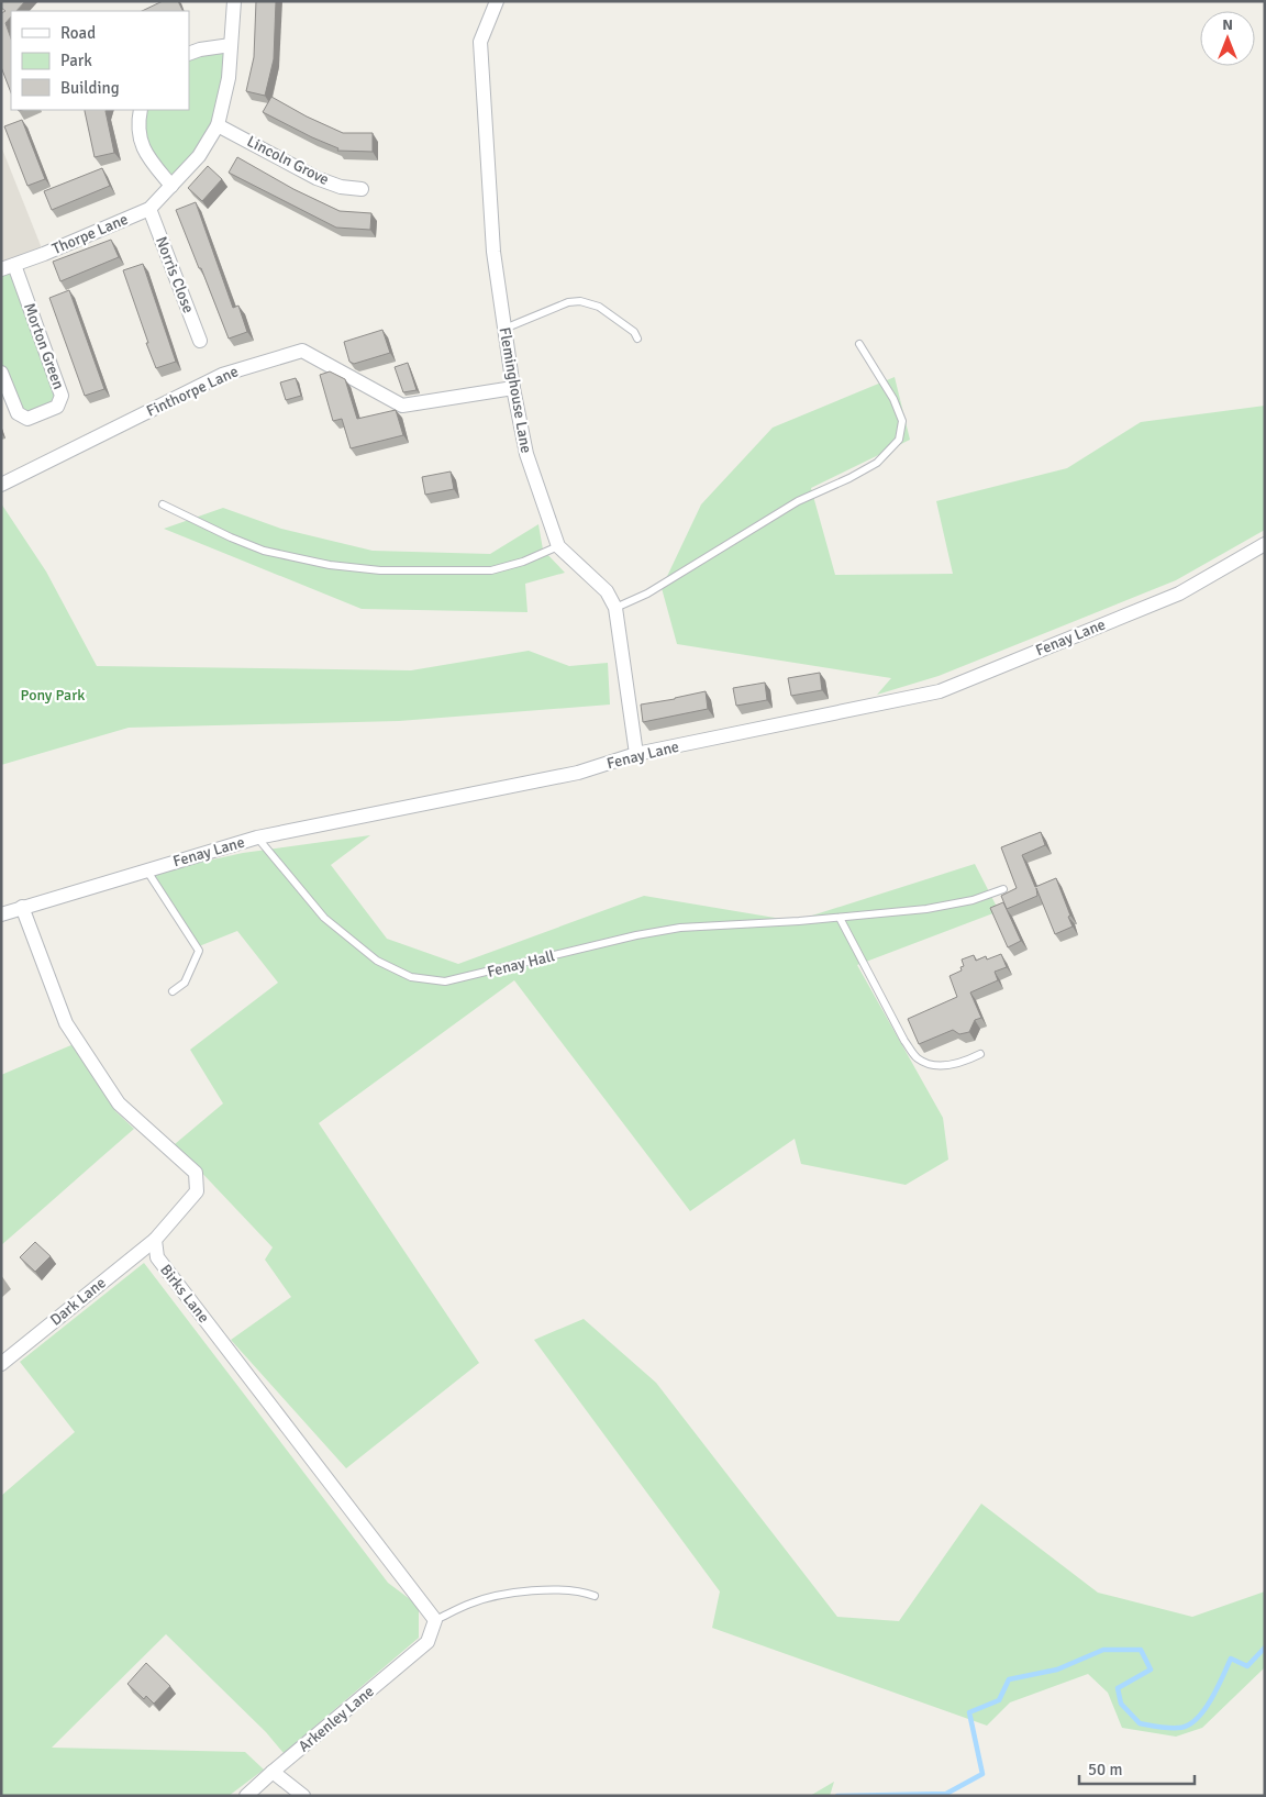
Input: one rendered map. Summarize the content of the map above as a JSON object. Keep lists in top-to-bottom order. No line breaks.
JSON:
{"streets":{"street":["Lincoln Grove","Thorpe Lane","Norris Close","Morton Green","Fleminghouse Lane","Finthorpe Lane","Fenay Lane","Birks Lane","Dark Lane","Arkenley Lane"],"lane":["Fenay Hall"]},"crossings":[["Lincoln Grove","Thorpe Lane"],["Thorpe Lane","Norris Close"],["Thorpe Lane","Morton Green"],["Fleminghouse Lane","Finthorpe Lane"],["Fleminghouse Lane","Fenay Lane"],["Fenay Lane","Fenay Hall"],["Birks Lane","Dark Lane"],["Birks Lane","Arkenley Lane"]],"parks":["Pony Park"],"legend":["Road","Park","Building"],"scale_bar":"50 m","north":"top"}
